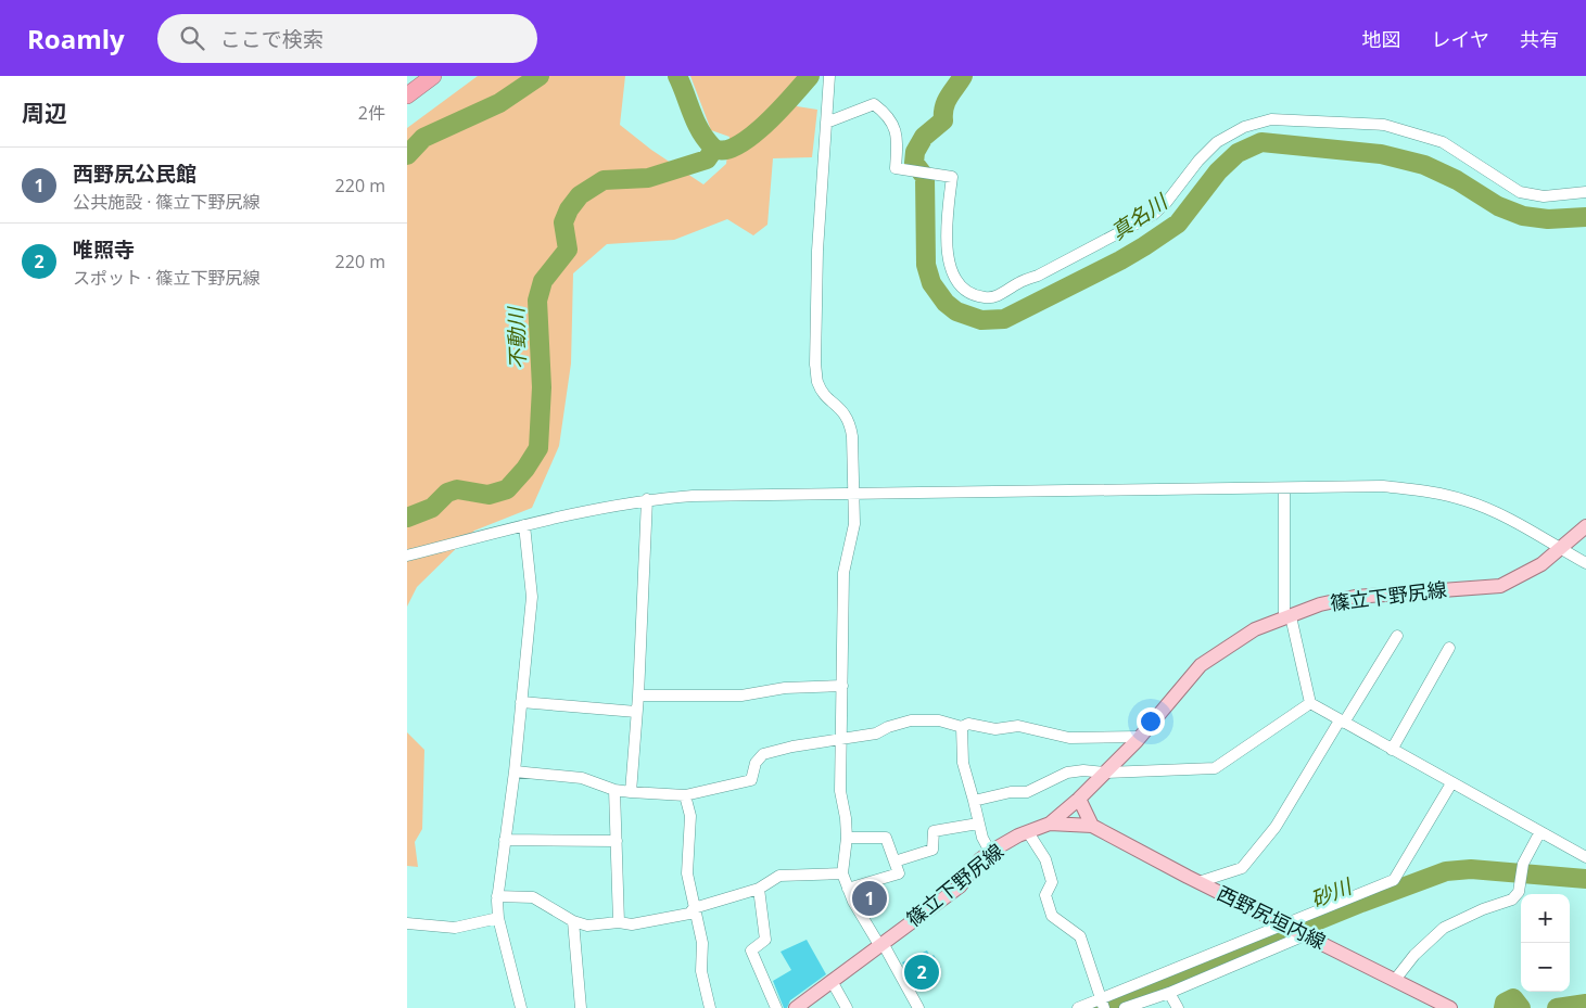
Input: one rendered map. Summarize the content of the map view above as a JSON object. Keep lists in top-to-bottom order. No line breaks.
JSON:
{"streets":{"main road":["篠立下野尻線","西野尻垣内線"]},"crossings":[["篠立下野尻線","西野尻垣内線"]],"water":["真名川","不動川","砂川"],"page":{"header":"Roamly","search":"ここで検索","nav":["地図","レイヤ","共有"],"heading":["周辺","2件"],"list":[{"mark":"1","name":"西野尻公民館","note":"公共施設 · 篠立下野尻線","value":"220 m"},{"mark":"2","name":"唯照寺","note":"スポット · 篠立下野尻線","value":"220 m"}],"pins":["1","2"],"map_buttons":["+","−"]}}
